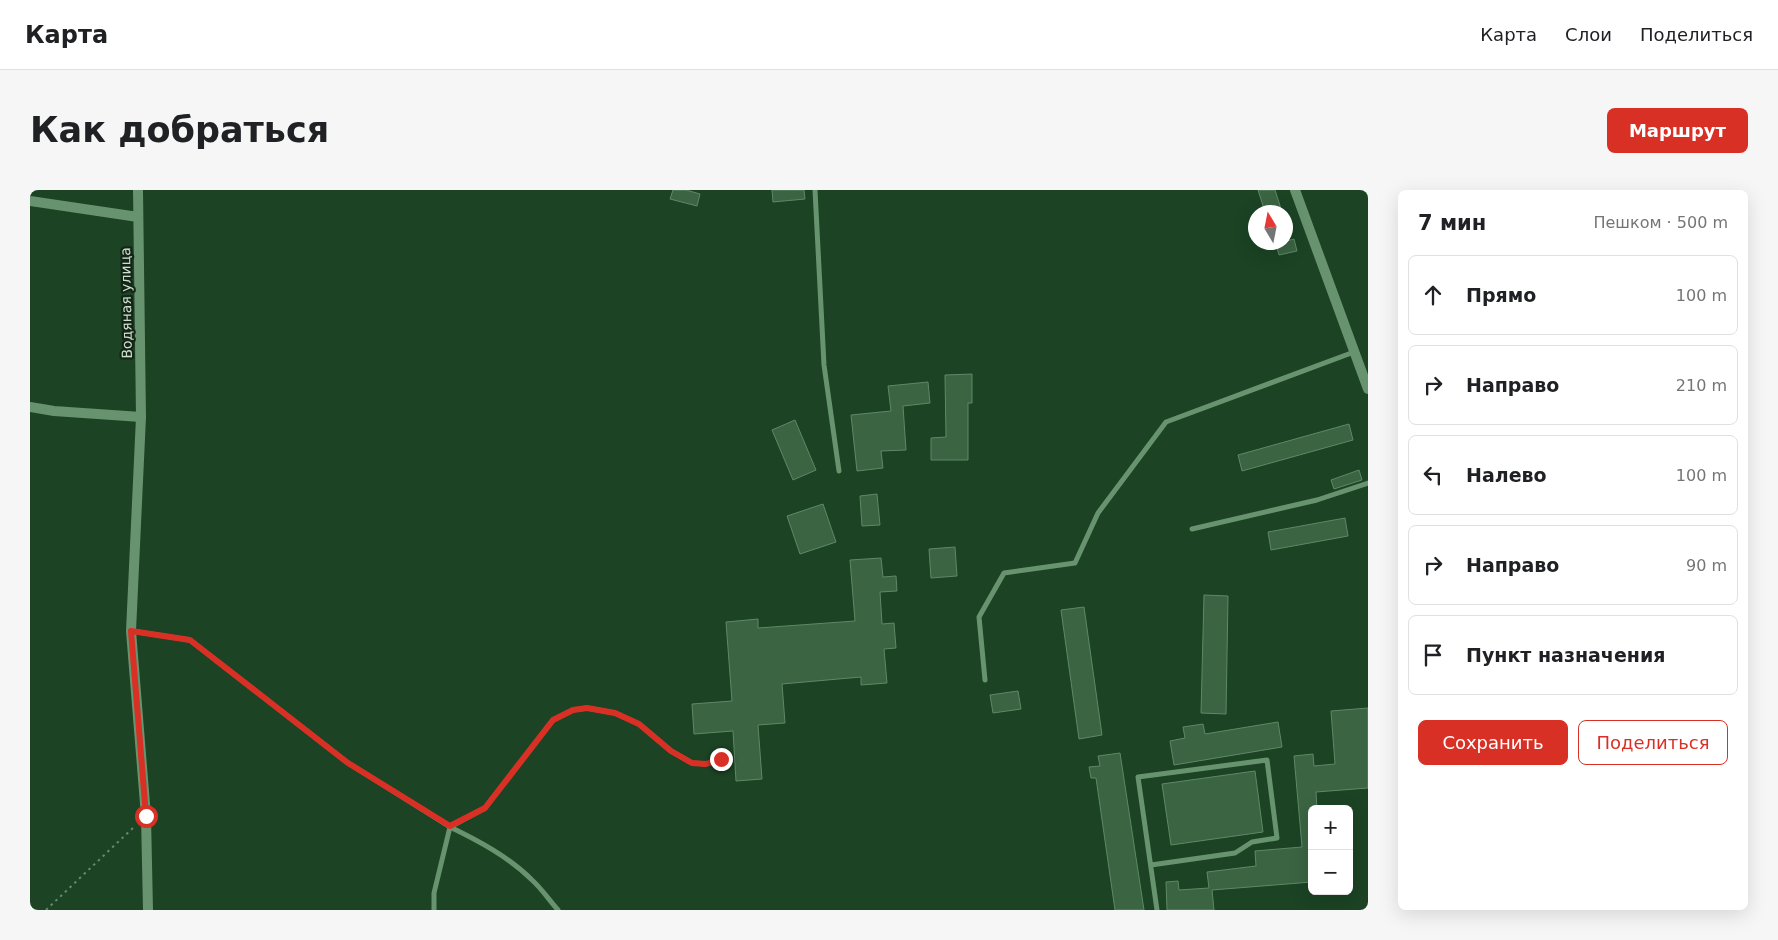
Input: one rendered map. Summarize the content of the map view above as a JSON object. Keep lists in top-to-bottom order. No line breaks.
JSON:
{"streets":{"street":["Водяная улица"]},"north":"top","page":{"header":"Карта","nav":["Карта","Слои","Поделиться"],"buttons":["Маршрут",["Сохранить","Поделиться"]],"title":"Как добраться","heading":["7 мин","Пешком · 500 m"],"list":[["Прямо","100 m"],["Направо","210 m"],["Налево","100 m"],["Направо","90 m"],"Пункт назначения"],"map_buttons":["+","−"]}}
